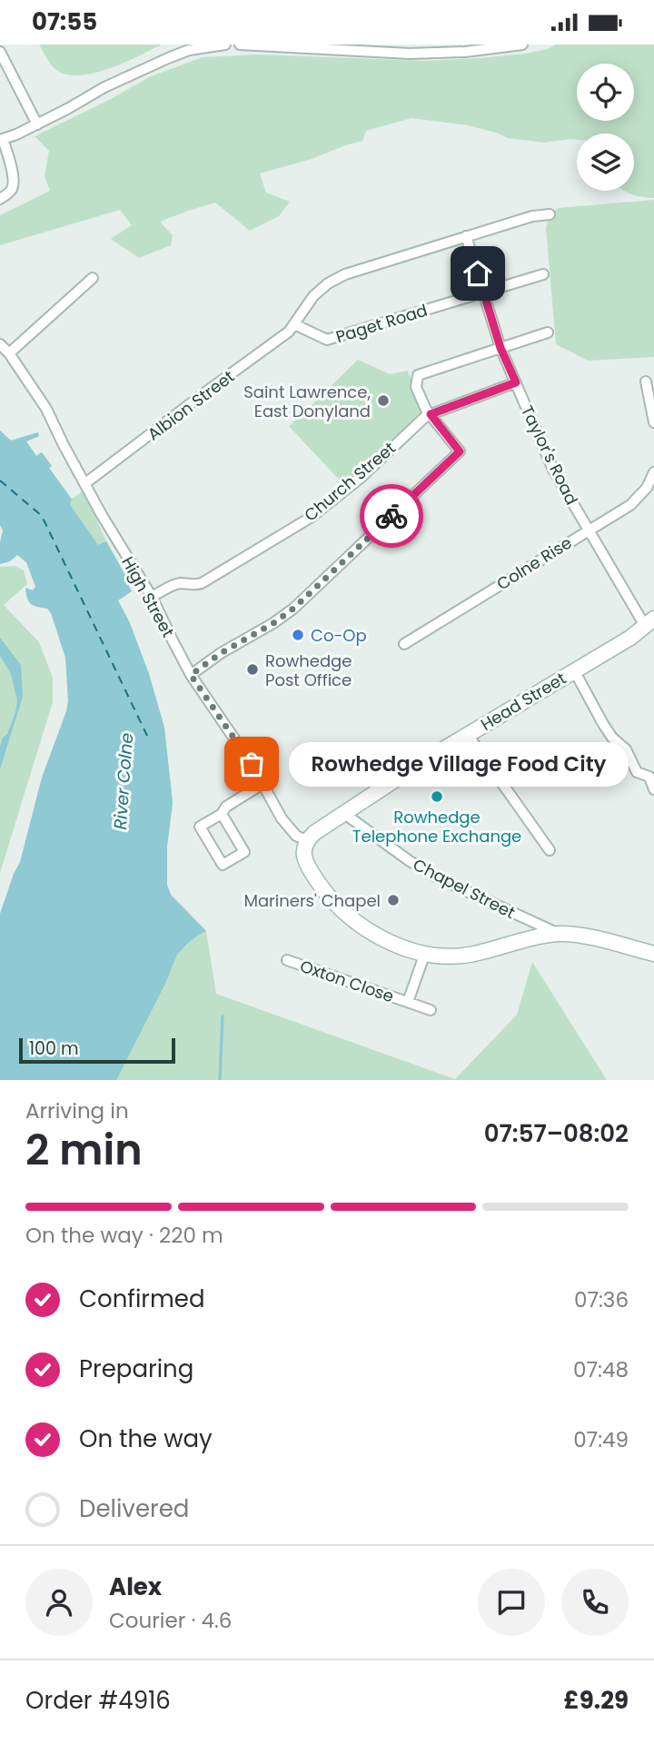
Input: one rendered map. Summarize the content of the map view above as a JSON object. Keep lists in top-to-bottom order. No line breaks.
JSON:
{"streets":{"street":["Paget Road","Albion Street","Taylor's Road","Church Street","Colne Rise","High Street","Head Street","Chapel Street","Oxton Close"]},"crossings":[["Paget Road","Albion Street"],["Paget Road","Taylor's Road"],["Albion Street","Taylor's Road"],["Albion Street","High Street"],["Taylor's Road","Church Street"],["Taylor's Road","Colne Rise"],["Taylor's Road","Head Street"],["Church Street","High Street"],["High Street","Head Street"],["Head Street","Chapel Street"]],"water":["River Colne"],"places":["Saint Lawrence, East Donyland","Co-Op","Rowhedge Post Office","Rowhedge Village Food City","Rowhedge Telephone Exchange","Mariners' Chapel"],"scale_bar":"100 m","page":{"status":"07:55","bubble":"Rowhedge Village Food City","scale":"100 m","heading":["2 min","Arriving in","07:57–08:02"],"panel":["Alex","Courier · 4.6","Order #4916","£9.29"],"bar":"On the way · 220 m","list":[["Confirmed","07:36"],["Preparing","07:48"],["On the way","07:49"],"Delivered"]}}
